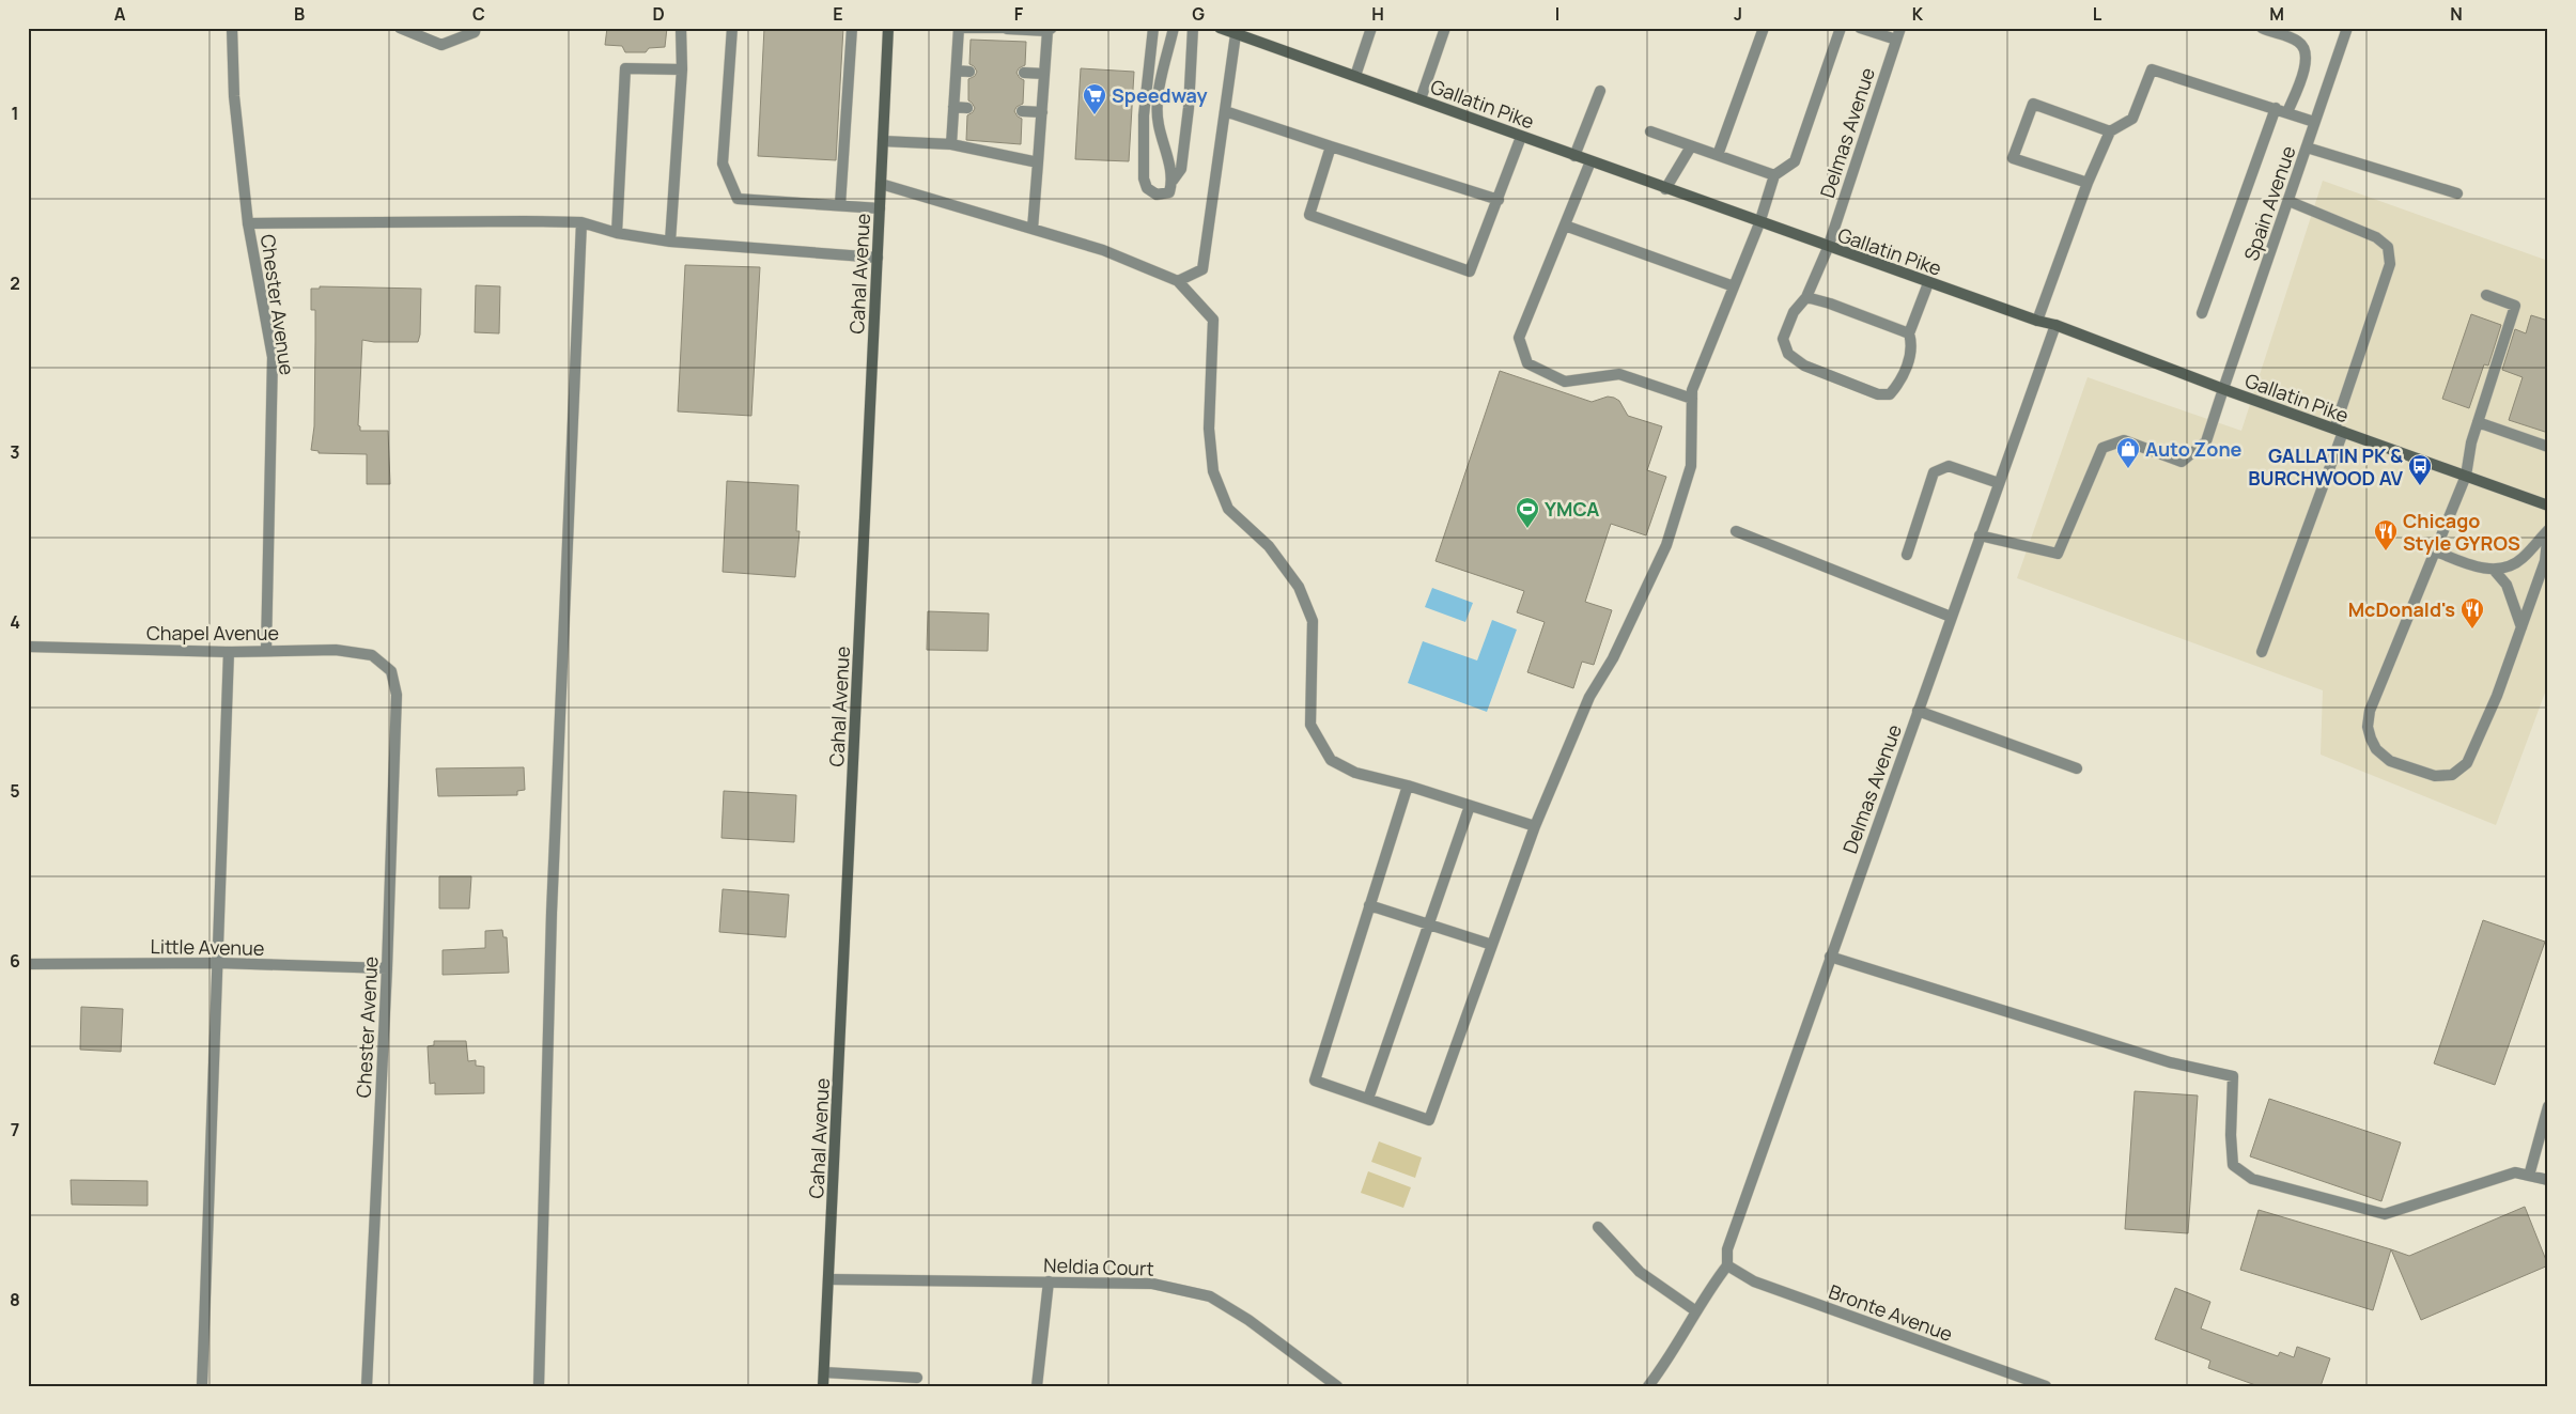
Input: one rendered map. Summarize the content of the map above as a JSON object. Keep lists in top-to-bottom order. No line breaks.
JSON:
{"streets":{"main road":["Gallatin Pike","Cahal Avenue"],"street":["Delmas Avenue","Spain Avenue","Chester Avenue","Chapel Avenue","Little Avenue","Neldia Court","Bronte Avenue"]},"crossings":[["Gallatin Pike","Delmas Avenue"],["Gallatin Pike","Spain Avenue"],["Delmas Avenue","Spain Avenue"],["Delmas Avenue","Bronte Avenue"],["Cahal Avenue","Neldia Court"],["Chester Avenue","Chapel Avenue"],["Chester Avenue","Little Avenue"]],"places":{"supermarket":["Speedway"],"shop":["Auto Zone"],"bus stop":["GALLATIN PK & BURCHWOOD AV"],"sports":["YMCA"],"restaurant":["Chicago Style GYROS","McDonald's"]},"grid":{"columns":["A","B","C","D","E","F","G","H","I","J","K","L","M","N"],"rows":["1","2","3","4","5","6","7","8"]}}
